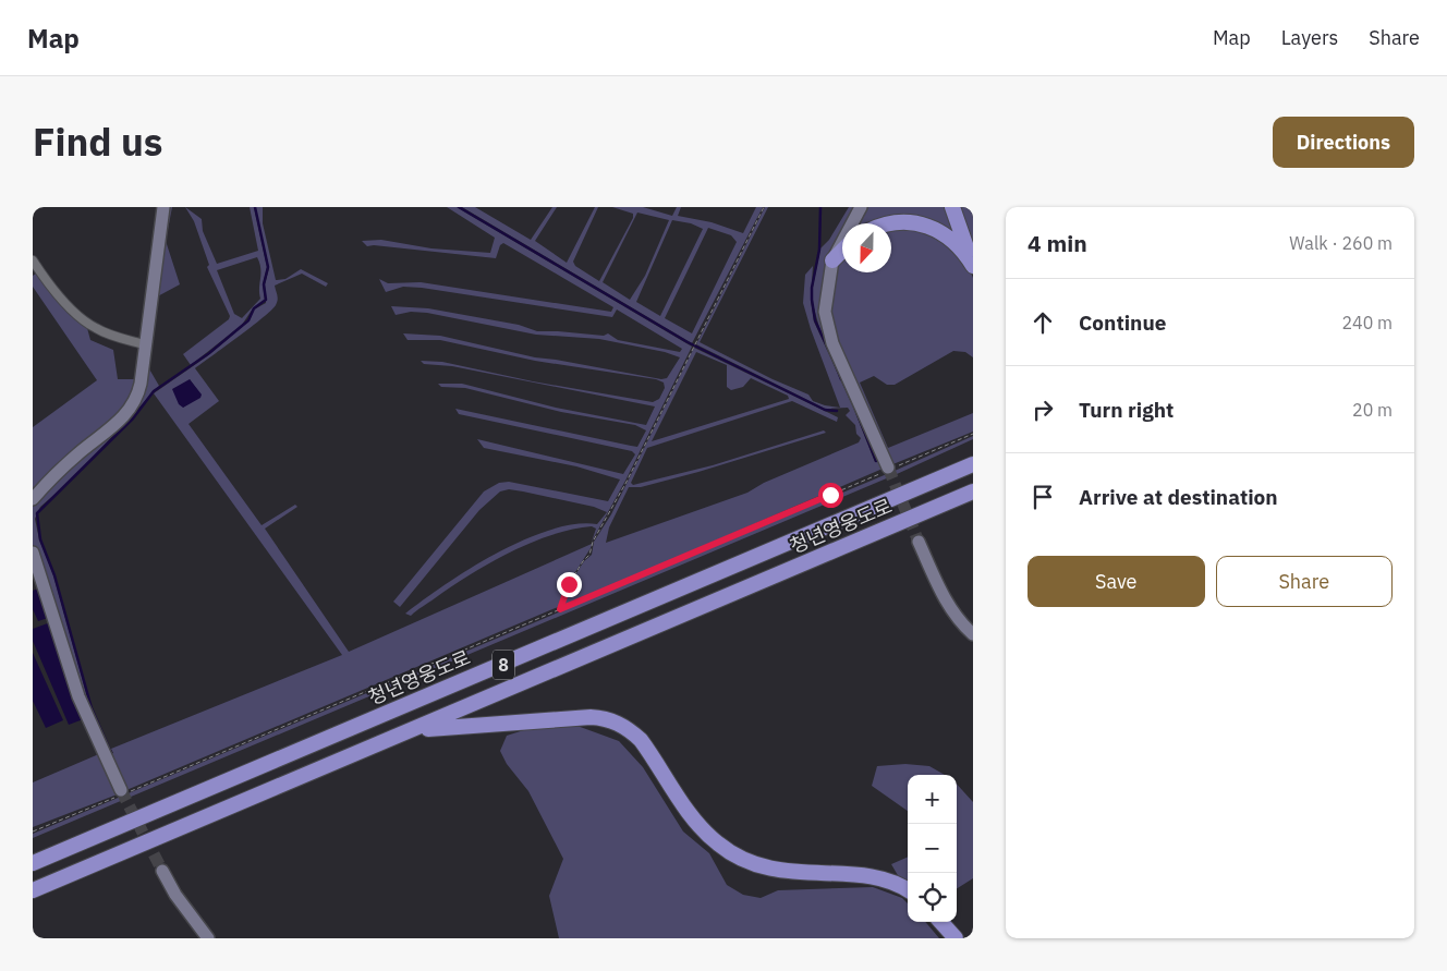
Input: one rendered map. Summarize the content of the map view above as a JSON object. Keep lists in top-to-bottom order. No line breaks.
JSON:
{"streets":{"highway":["청년영웅도로","8"]},"north":"bottom","page":{"header":"Map","nav":["Map","Layers","Share"],"title":"Find us","buttons":["Directions",["Save","Share"]],"heading":["4 min","Walk · 260 m"],"list":[["Continue","240 m"],["Turn right","20 m"],"Arrive at destination"],"map_buttons":["+","−"]}}
